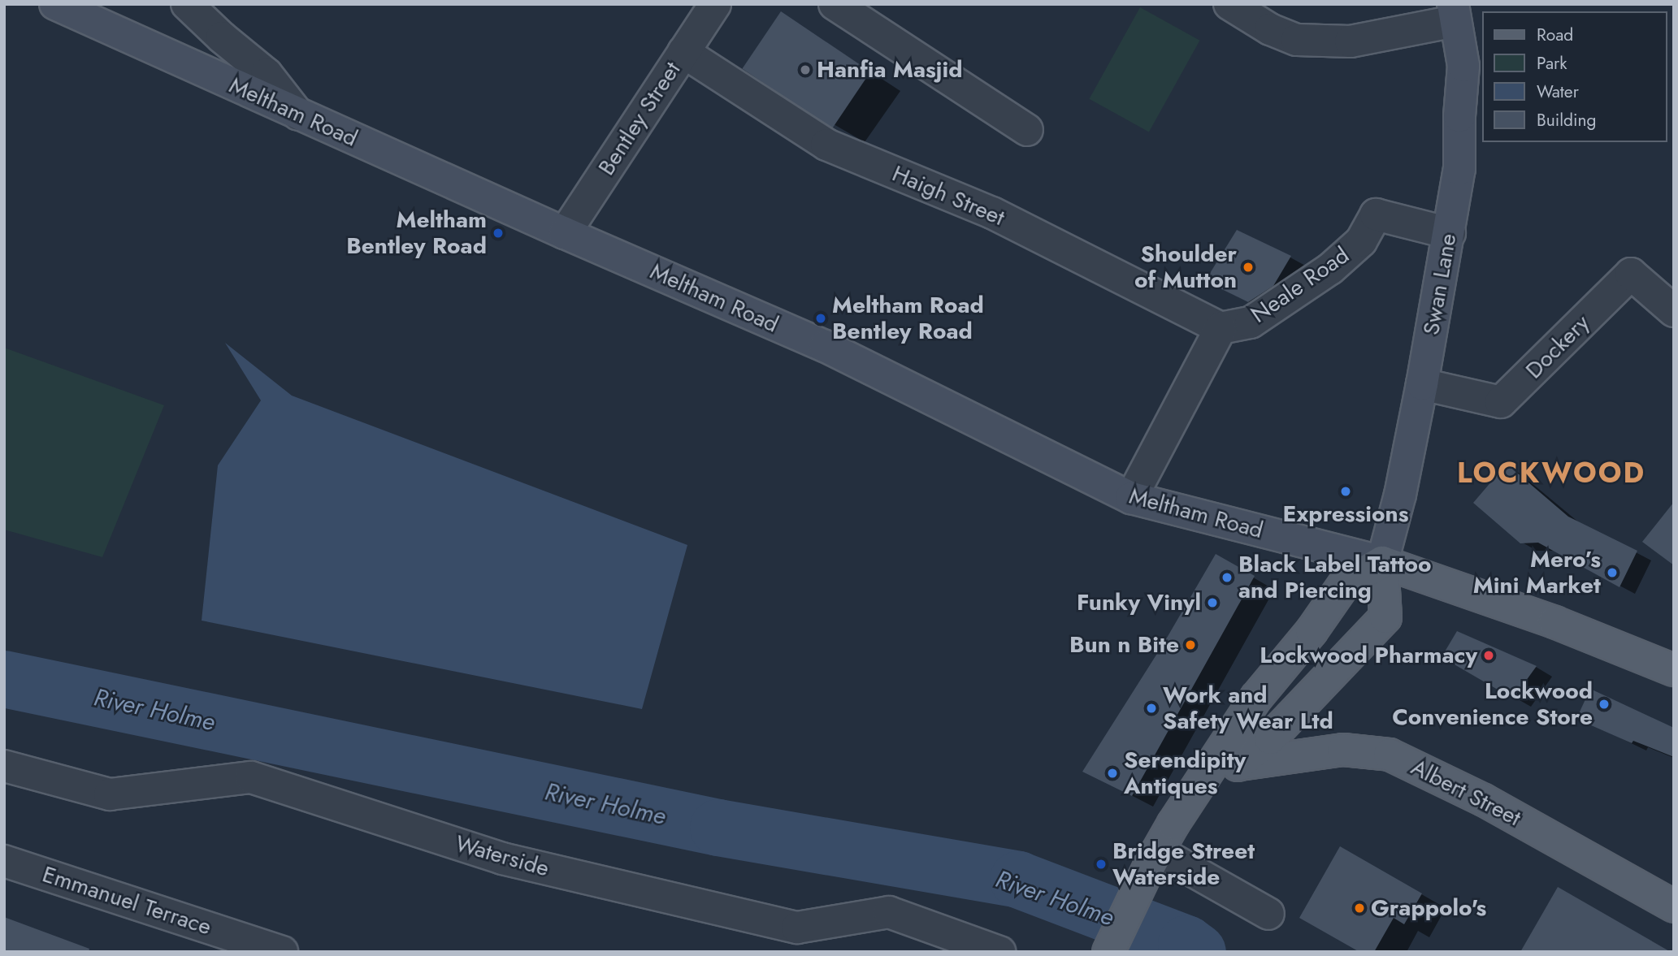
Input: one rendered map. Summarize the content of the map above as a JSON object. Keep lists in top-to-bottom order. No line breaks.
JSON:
{"streets":{"main road":["Meltham Road","Swan Lane","Albert Street"],"street":["Bentley Street","Haigh Street","Neale Road","Dockery","Waterside","Emmanuel Terrace"]},"crossings":[["Meltham Road","Bentley Street"],["Meltham Road","Swan Lane"],["Meltham Road","Neale Road"],["Bentley Street","Haigh Street"],["Haigh Street","Neale Road"],["Swan Lane","Neale Road"],["Swan Lane","Dockery"]],"districts":["LOCKWOOD"],"water":["River Holme"],"places":["Hanfia Masjid","Meltham Bentley Road","Shoulder of Mutton","Meltham Road Bentley Road","Expressions","Mero’s Mini Market","Black Label Tattoo and Piercing","Funky Vinyl","Bun n Bite","Lockwood Pharmacy","Lockwood Convenience Store","Work and Safety Wear Ltd","Serendipity Antiques","Bridge Street Waterside","Grappolo's"],"legend":["Road","Park","Water","Building"]}
